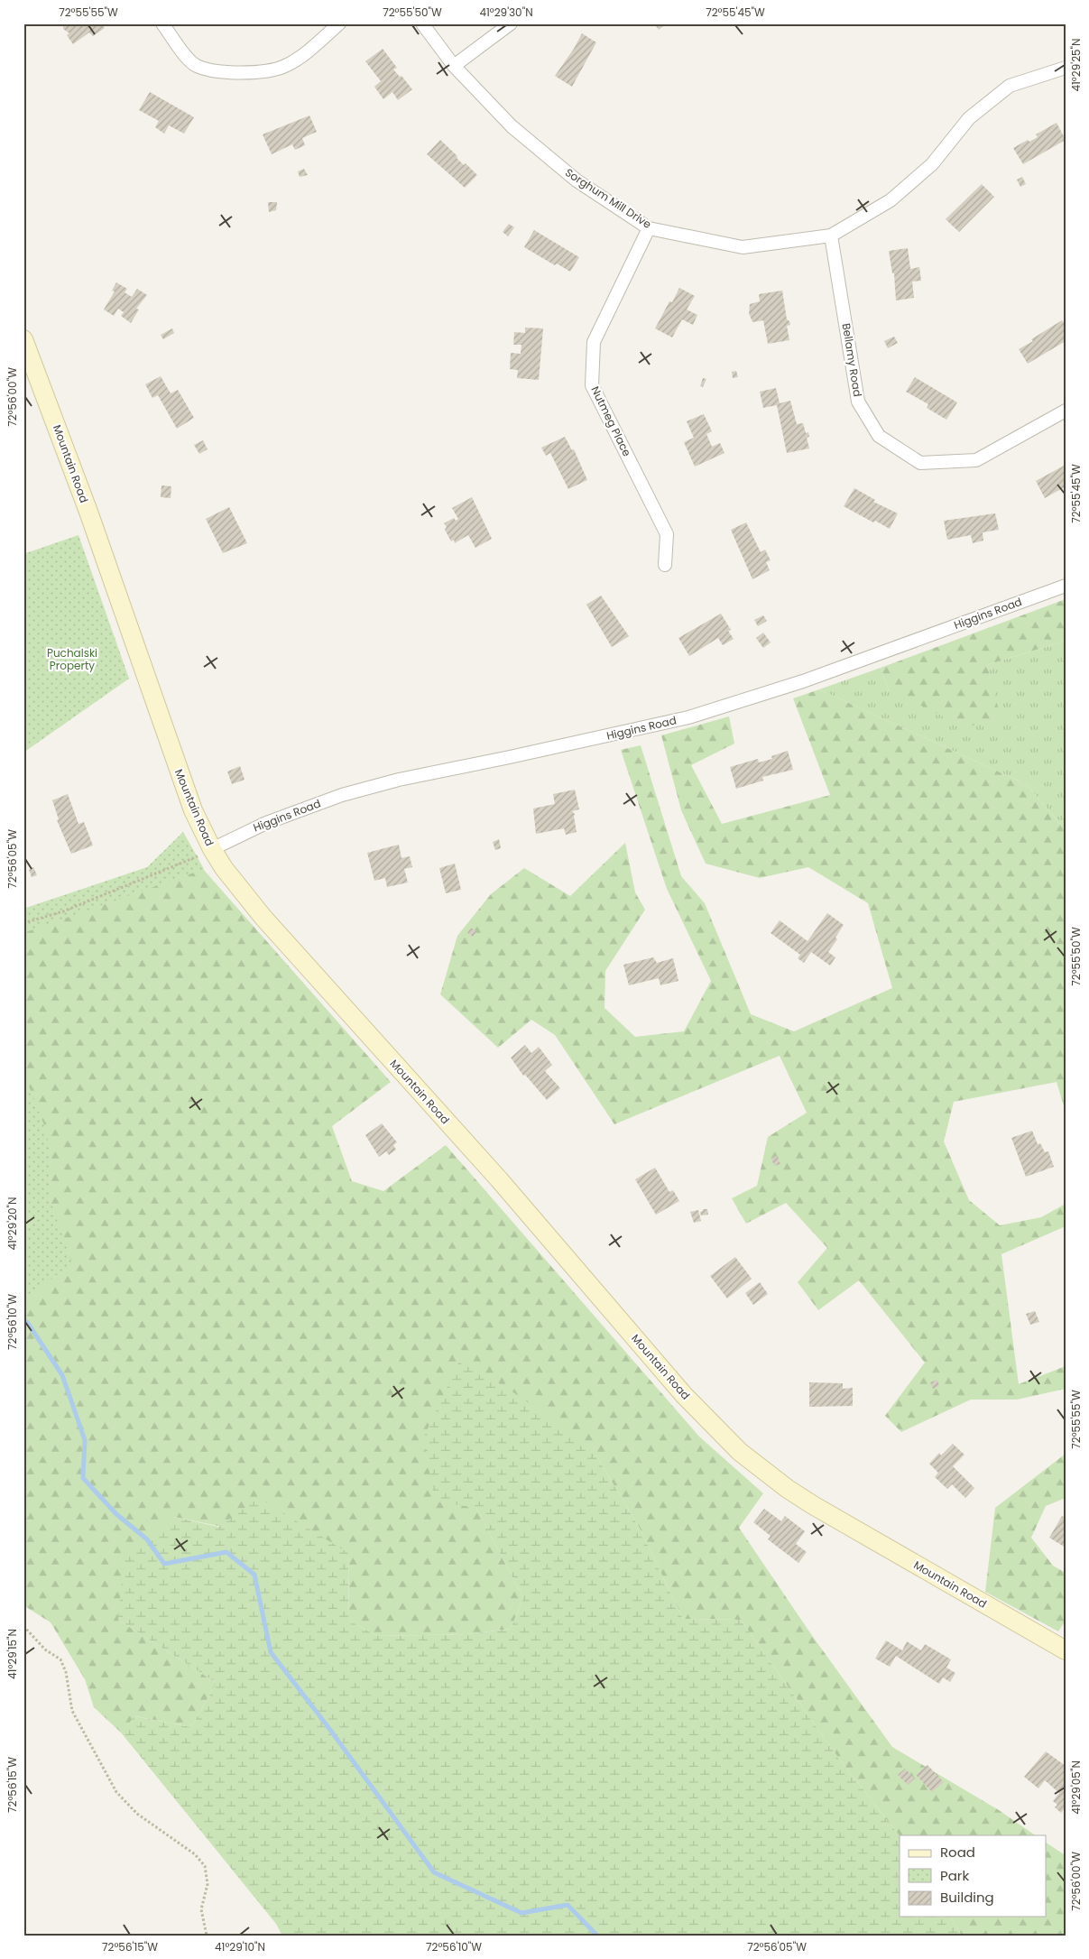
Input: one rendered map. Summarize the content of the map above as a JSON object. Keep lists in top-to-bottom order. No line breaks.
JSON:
{"streets":{"main road":["Mountain Road"],"street":["Sorghum Mill Drive","Bellamy Road","Nutmeg Place","Higgins Road"]},"crossings":[["Sorghum Mill Drive","Bellamy Road"],["Sorghum Mill Drive","Nutmeg Place"],["Mountain Road","Higgins Road"]],"parks":["Puchalski Property"],"legend":["Road","Park","Building"],"coordinates":["72°55'55\"W","72°55'50\"W","41°29'30\"N","72°55'45\"W","41°29'25\"N","72°56'00\"W","72°56'05\"W","41°29'20\"N","72°56'10\"W","41°29'15\"N","72°56'15\"W","41°29'05\"N","41°29'10\"N"]}
